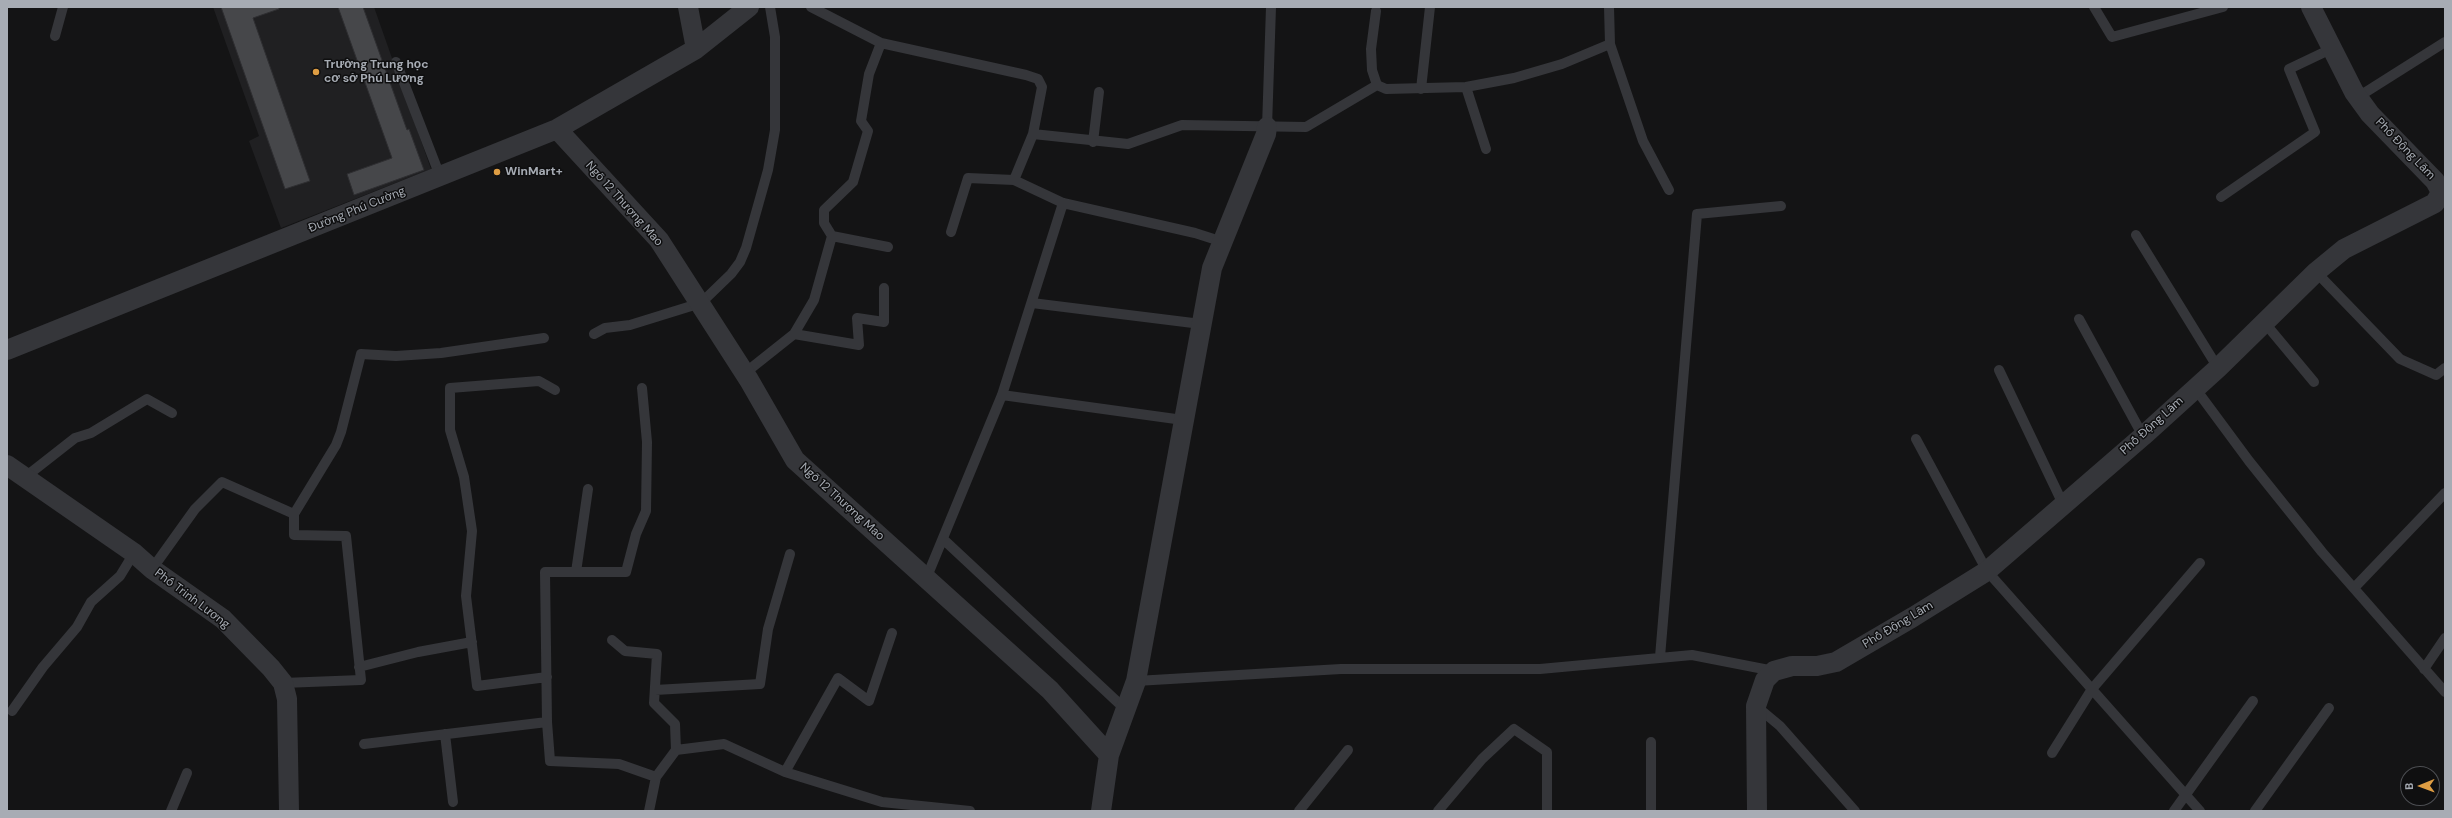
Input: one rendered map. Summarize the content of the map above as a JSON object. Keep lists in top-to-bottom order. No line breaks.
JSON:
{"streets":{"street":["Phố Động Lãm","Ngõ 12 Thượng Mao","Đường Phú Cường","Phố Trinh Lương"]},"crossings":[["Ngõ 12 Thượng Mao","Đường Phú Cường"]],"places":["Trường Trung học cơ sở Phú Lương","WinMart+"],"north":"left"}
